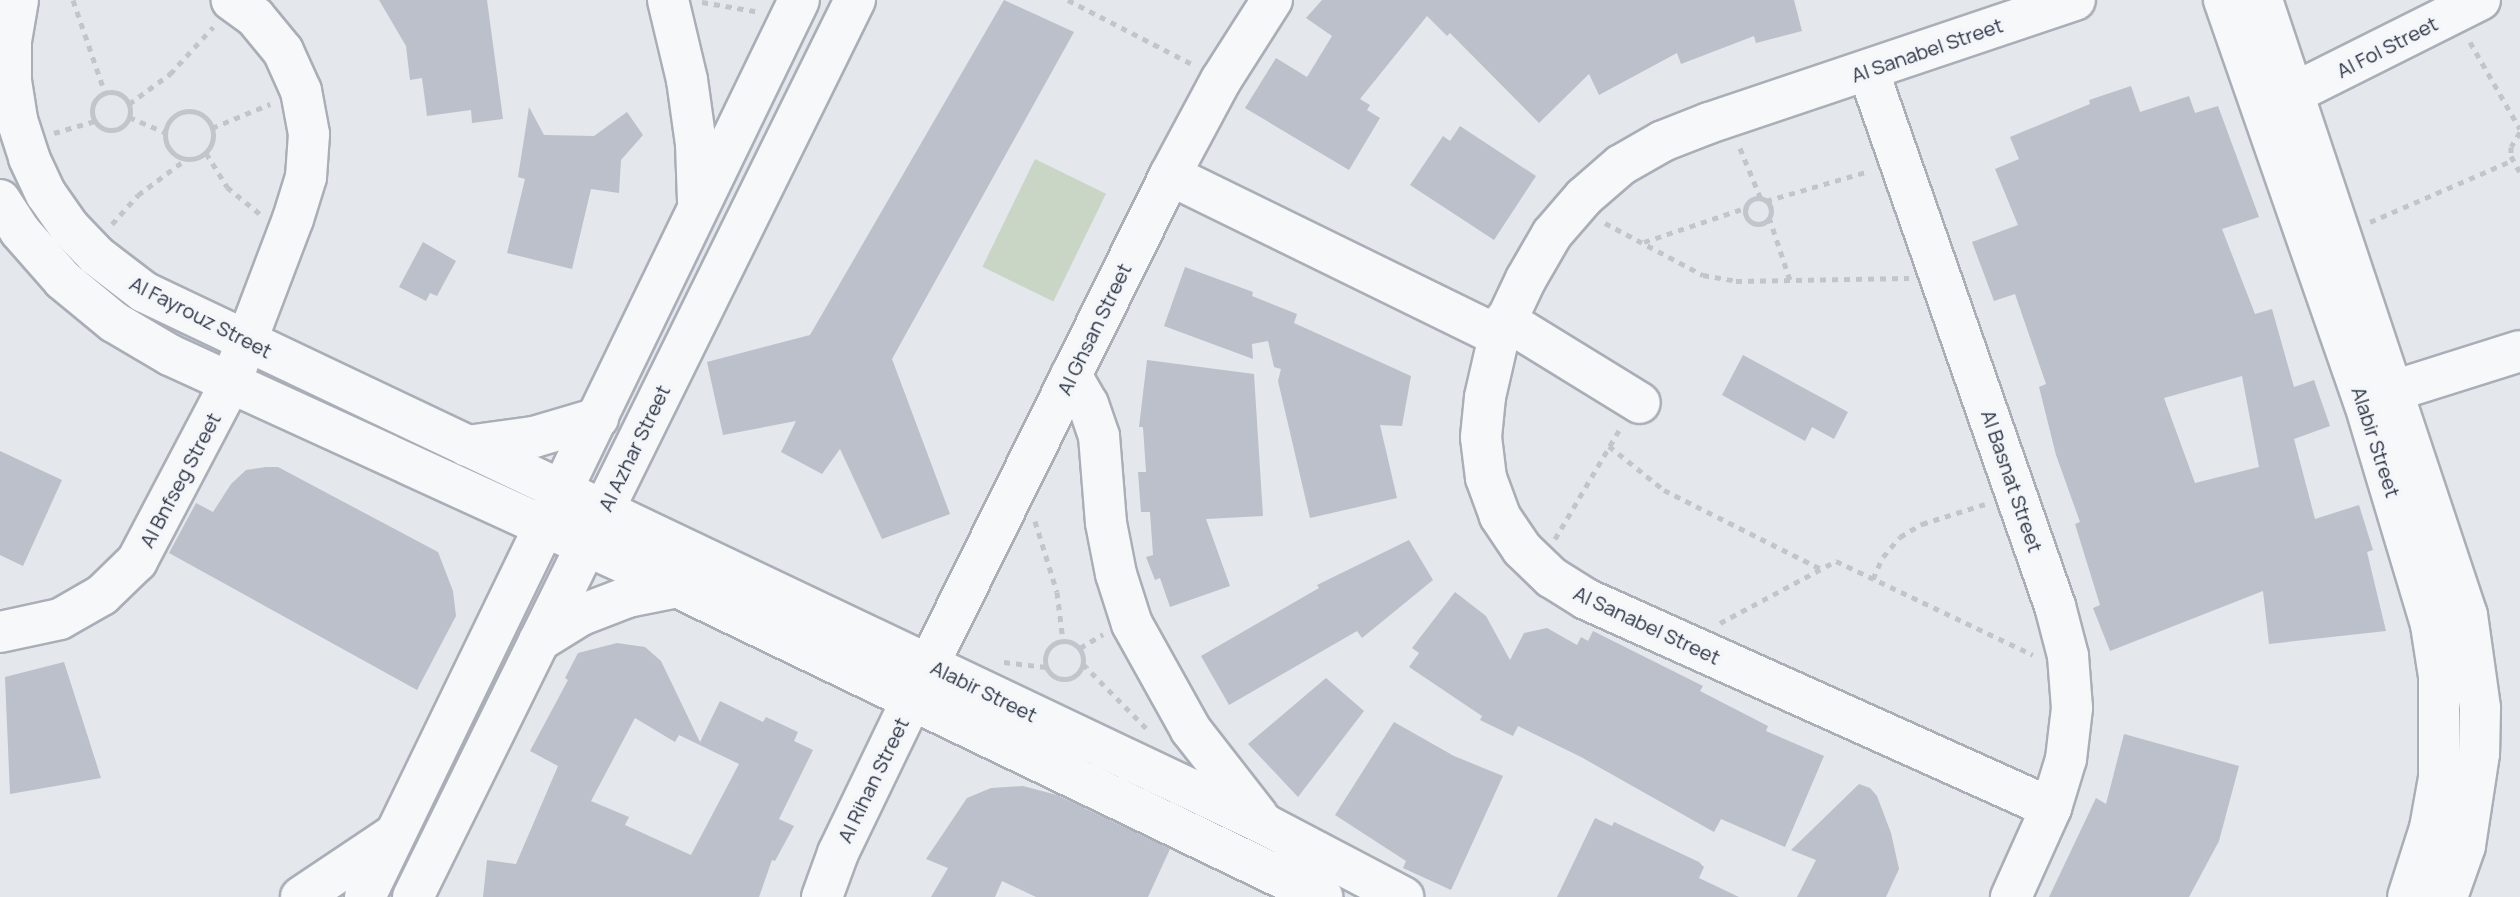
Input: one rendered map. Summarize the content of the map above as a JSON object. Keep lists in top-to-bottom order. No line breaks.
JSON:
{"streets":{"street":["Al Fol Street","Al Sanabel Street","Al Fayrouz Street","Al Ghsan Street","Alabir Street","Al Azhar Street","Al Bnfseg Street","Al Basnat Street","Al Rihan Street"]},"crossings":[["Al Fol Street","Alabir Street"],["Al Sanabel Street","Al Basnat Street"],["Al Fayrouz Street","Alabir Street"],["Al Fayrouz Street","Al Bnfseg Street"],["Al Ghsan Street","Alabir Street"],["Al Ghsan Street","Al Rihan Street"],["Alabir Street","Al Azhar Street"],["Alabir Street","Al Rihan Street"]]}
